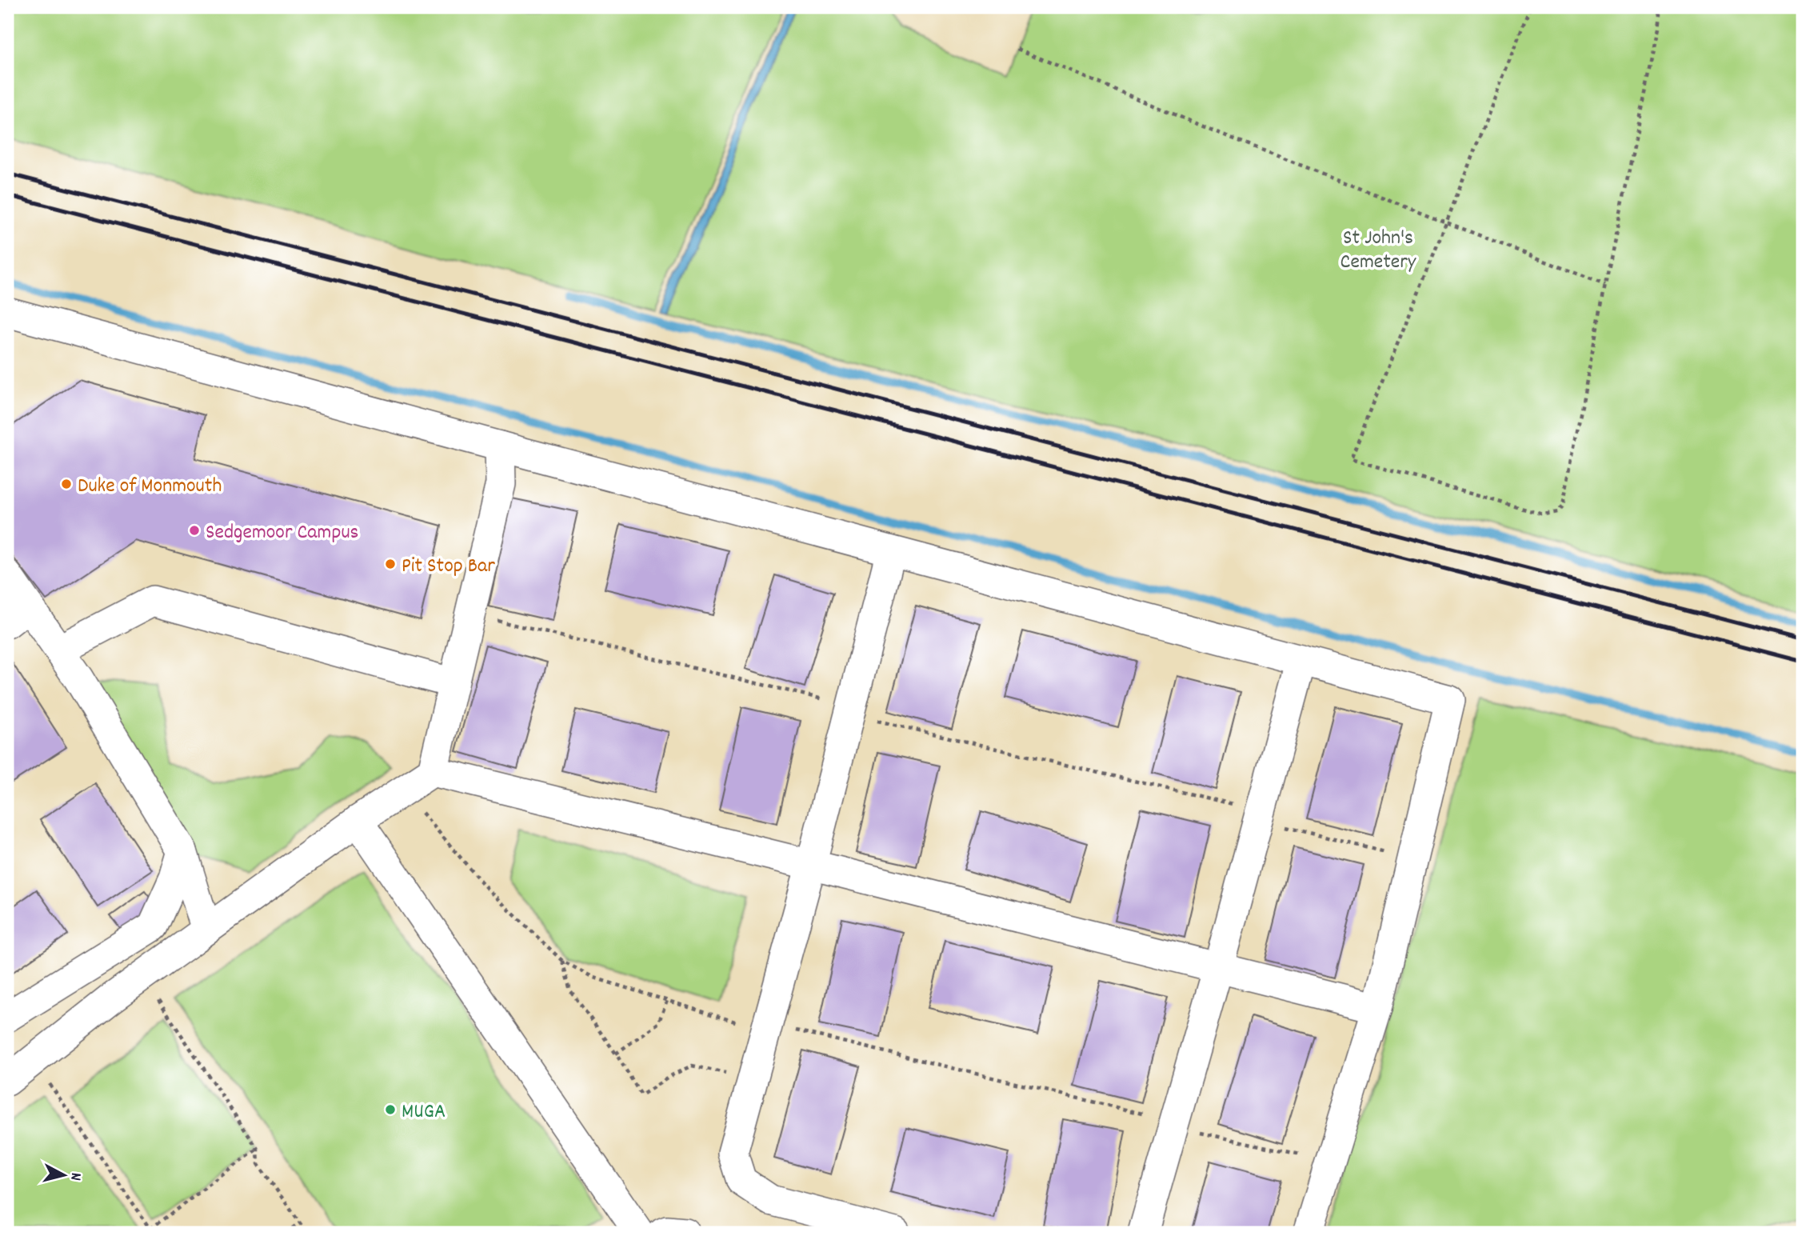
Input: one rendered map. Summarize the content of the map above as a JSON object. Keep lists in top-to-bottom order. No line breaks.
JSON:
{"parks":["St John's Cemetery"],"places":["Duke of Monmouth","Sedgemoor Campus","Pit Stop Bar","MUGA"],"north":"right"}
